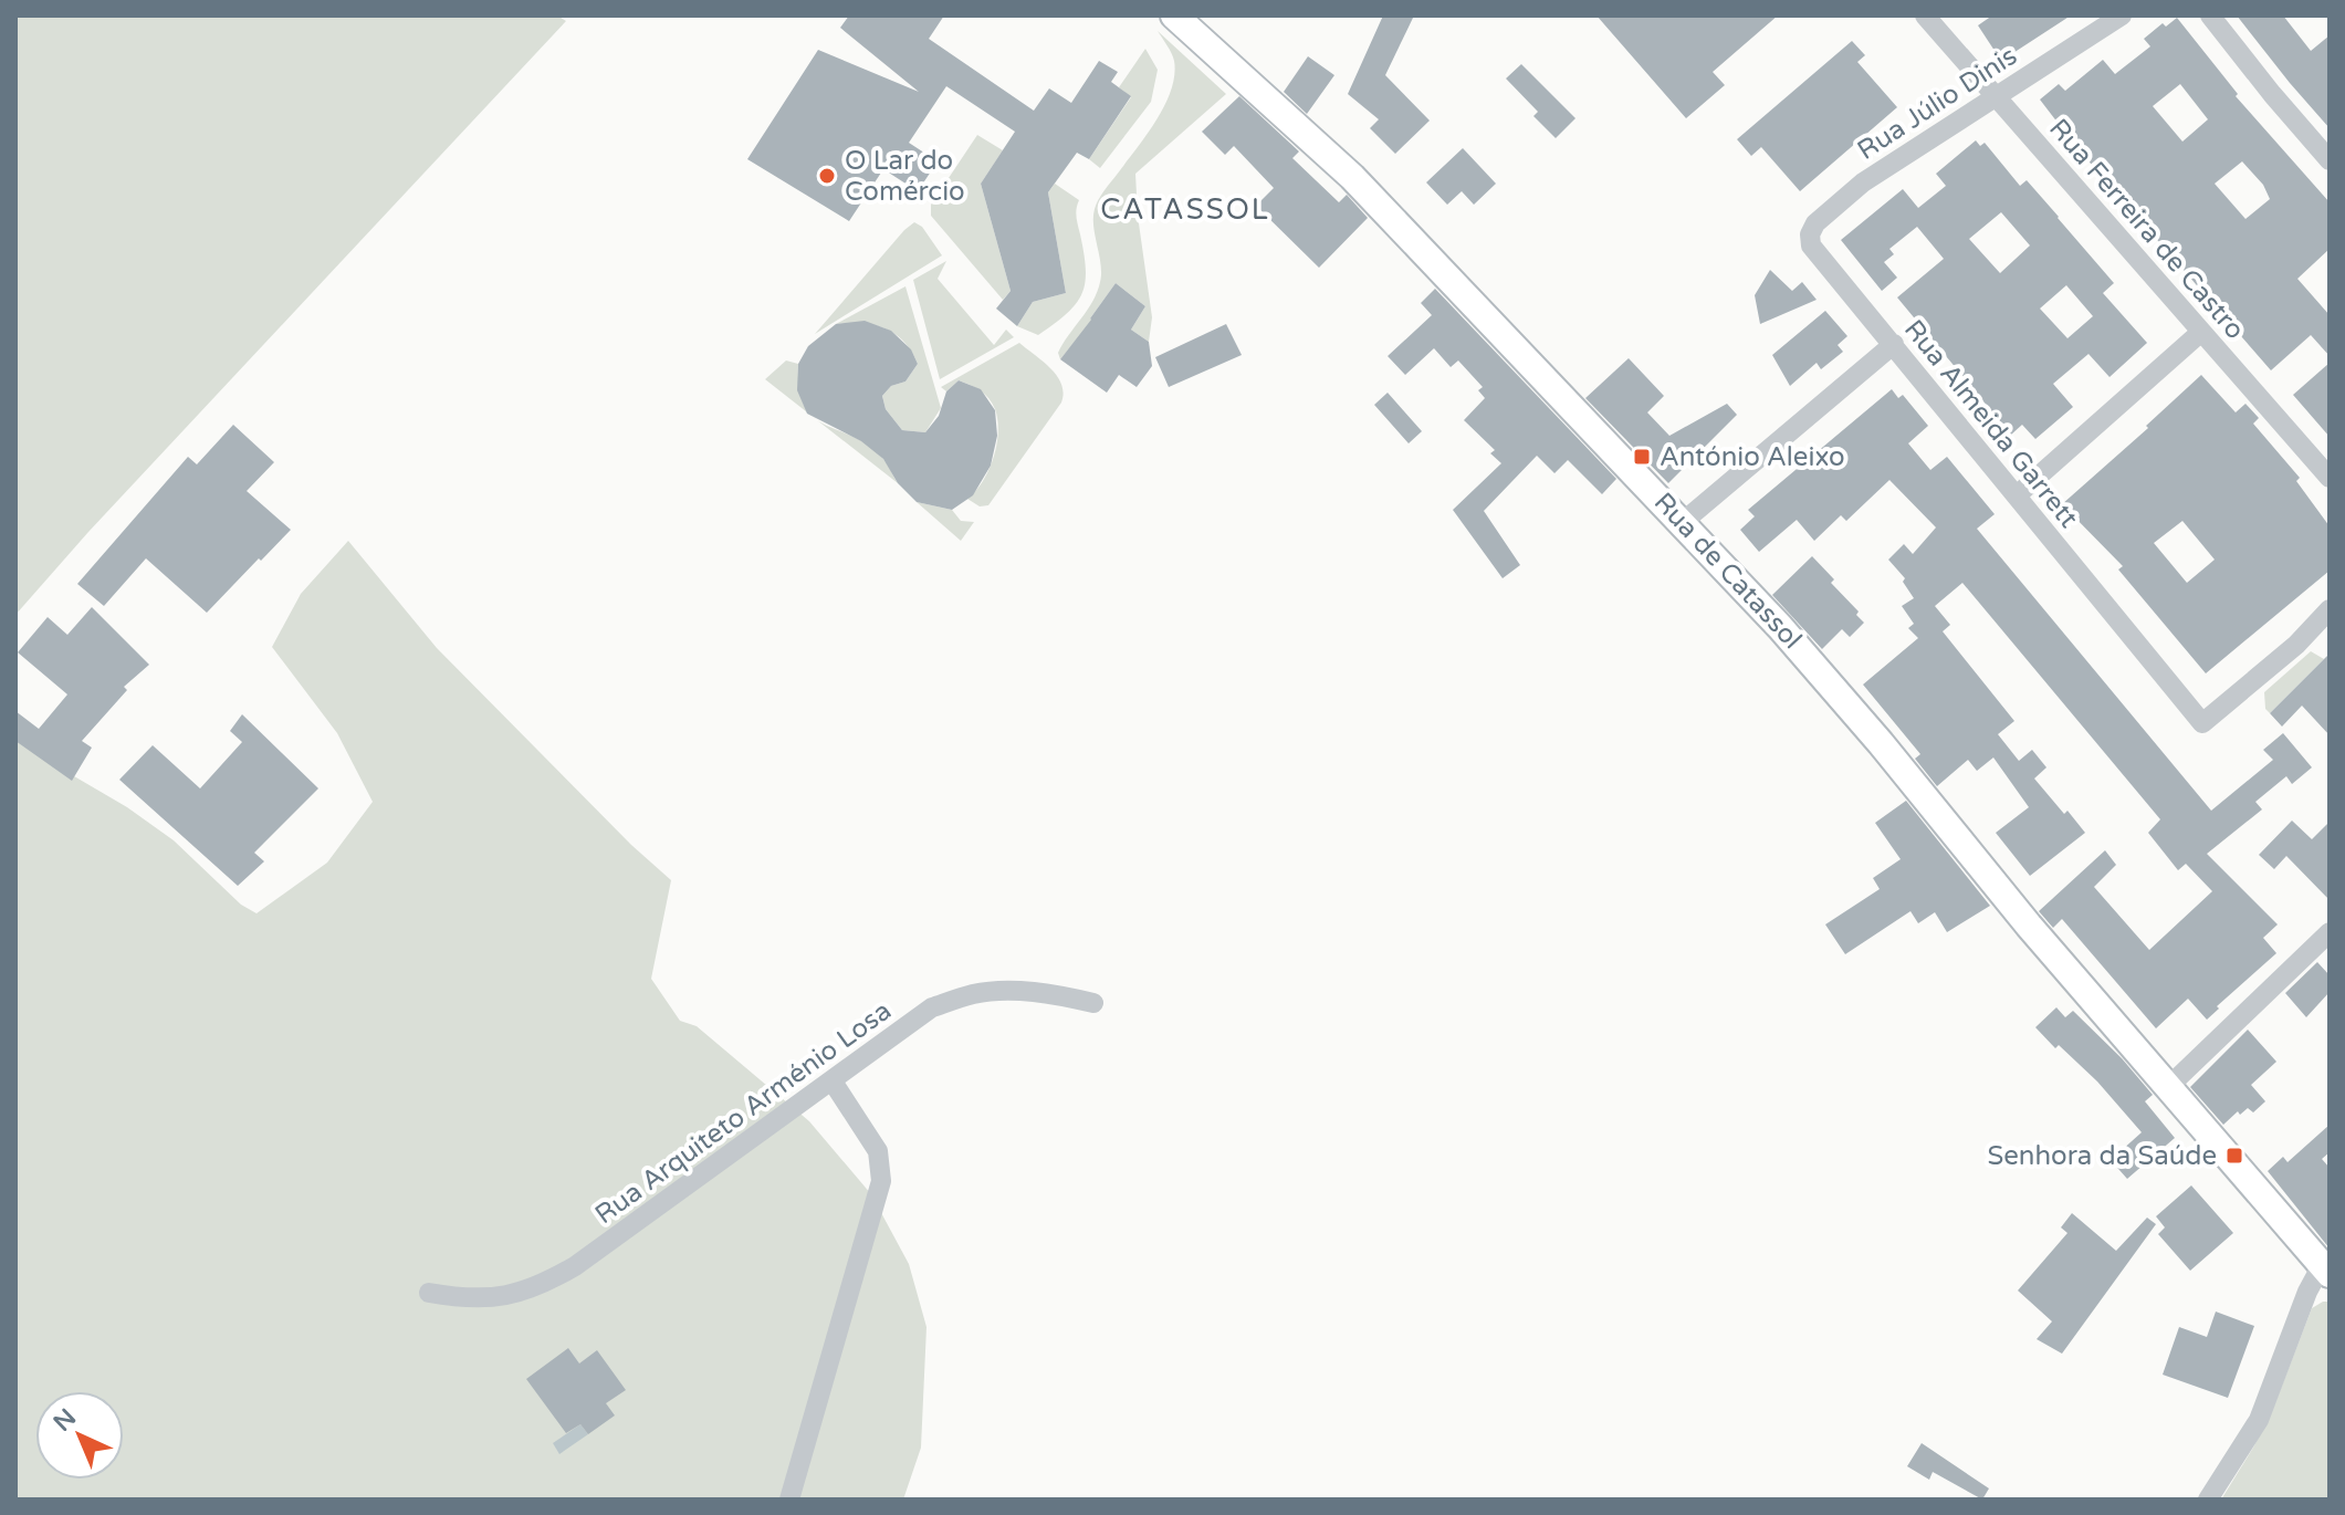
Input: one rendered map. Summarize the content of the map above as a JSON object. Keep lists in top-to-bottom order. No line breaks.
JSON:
{"streets":{"main road":["Rua de Catassol"],"street":["Rua Júlio Dinis","Rua Ferreira de Castro","Rua Almeida Garrett","Rua Arquiteto Arménio Losa"]},"crossings":[["Rua Júlio Dinis","Rua Ferreira de Castro"],["Rua Júlio Dinis","Rua Almeida Garrett"]],"districts":["CATASSOL"],"places":{"other":["O Lar do Comércio"],"transit":["António Aleixo","Senhora da Saúde"]},"north":"top left"}
